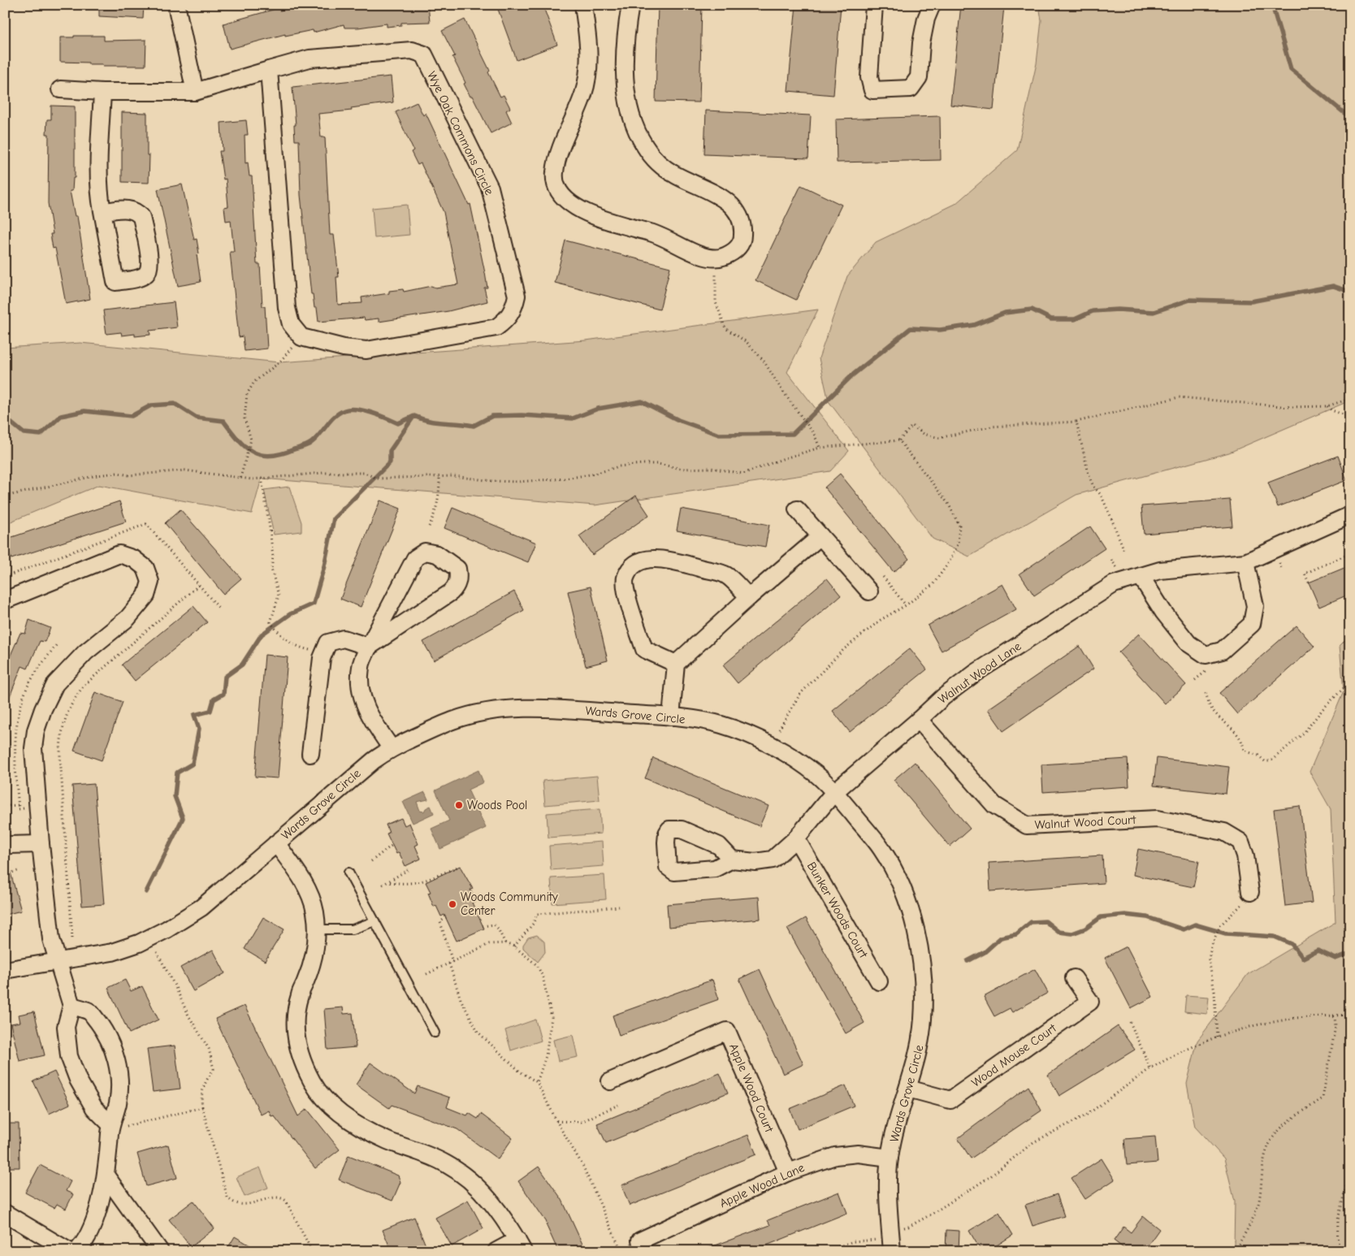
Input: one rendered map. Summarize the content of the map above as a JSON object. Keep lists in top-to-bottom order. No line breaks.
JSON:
{"streets":{"street":["Wye Oak Commons Circle","Walnut Wood Lane","Wards Grove Circle","Walnut Wood Court","Bunker Woods Court","Wood Mouse Court","Apple Wood Court","Apple Wood Lane"]},"crossings":[["Walnut Wood Lane","Wards Grove Circle"],["Walnut Wood Lane","Walnut Wood Court"],["Walnut Wood Lane","Bunker Woods Court"],["Wards Grove Circle","Wood Mouse Court"],["Wards Grove Circle","Apple Wood Lane"],["Apple Wood Court","Apple Wood Lane"]],"places":["Woods Pool","Woods Community Center"]}
